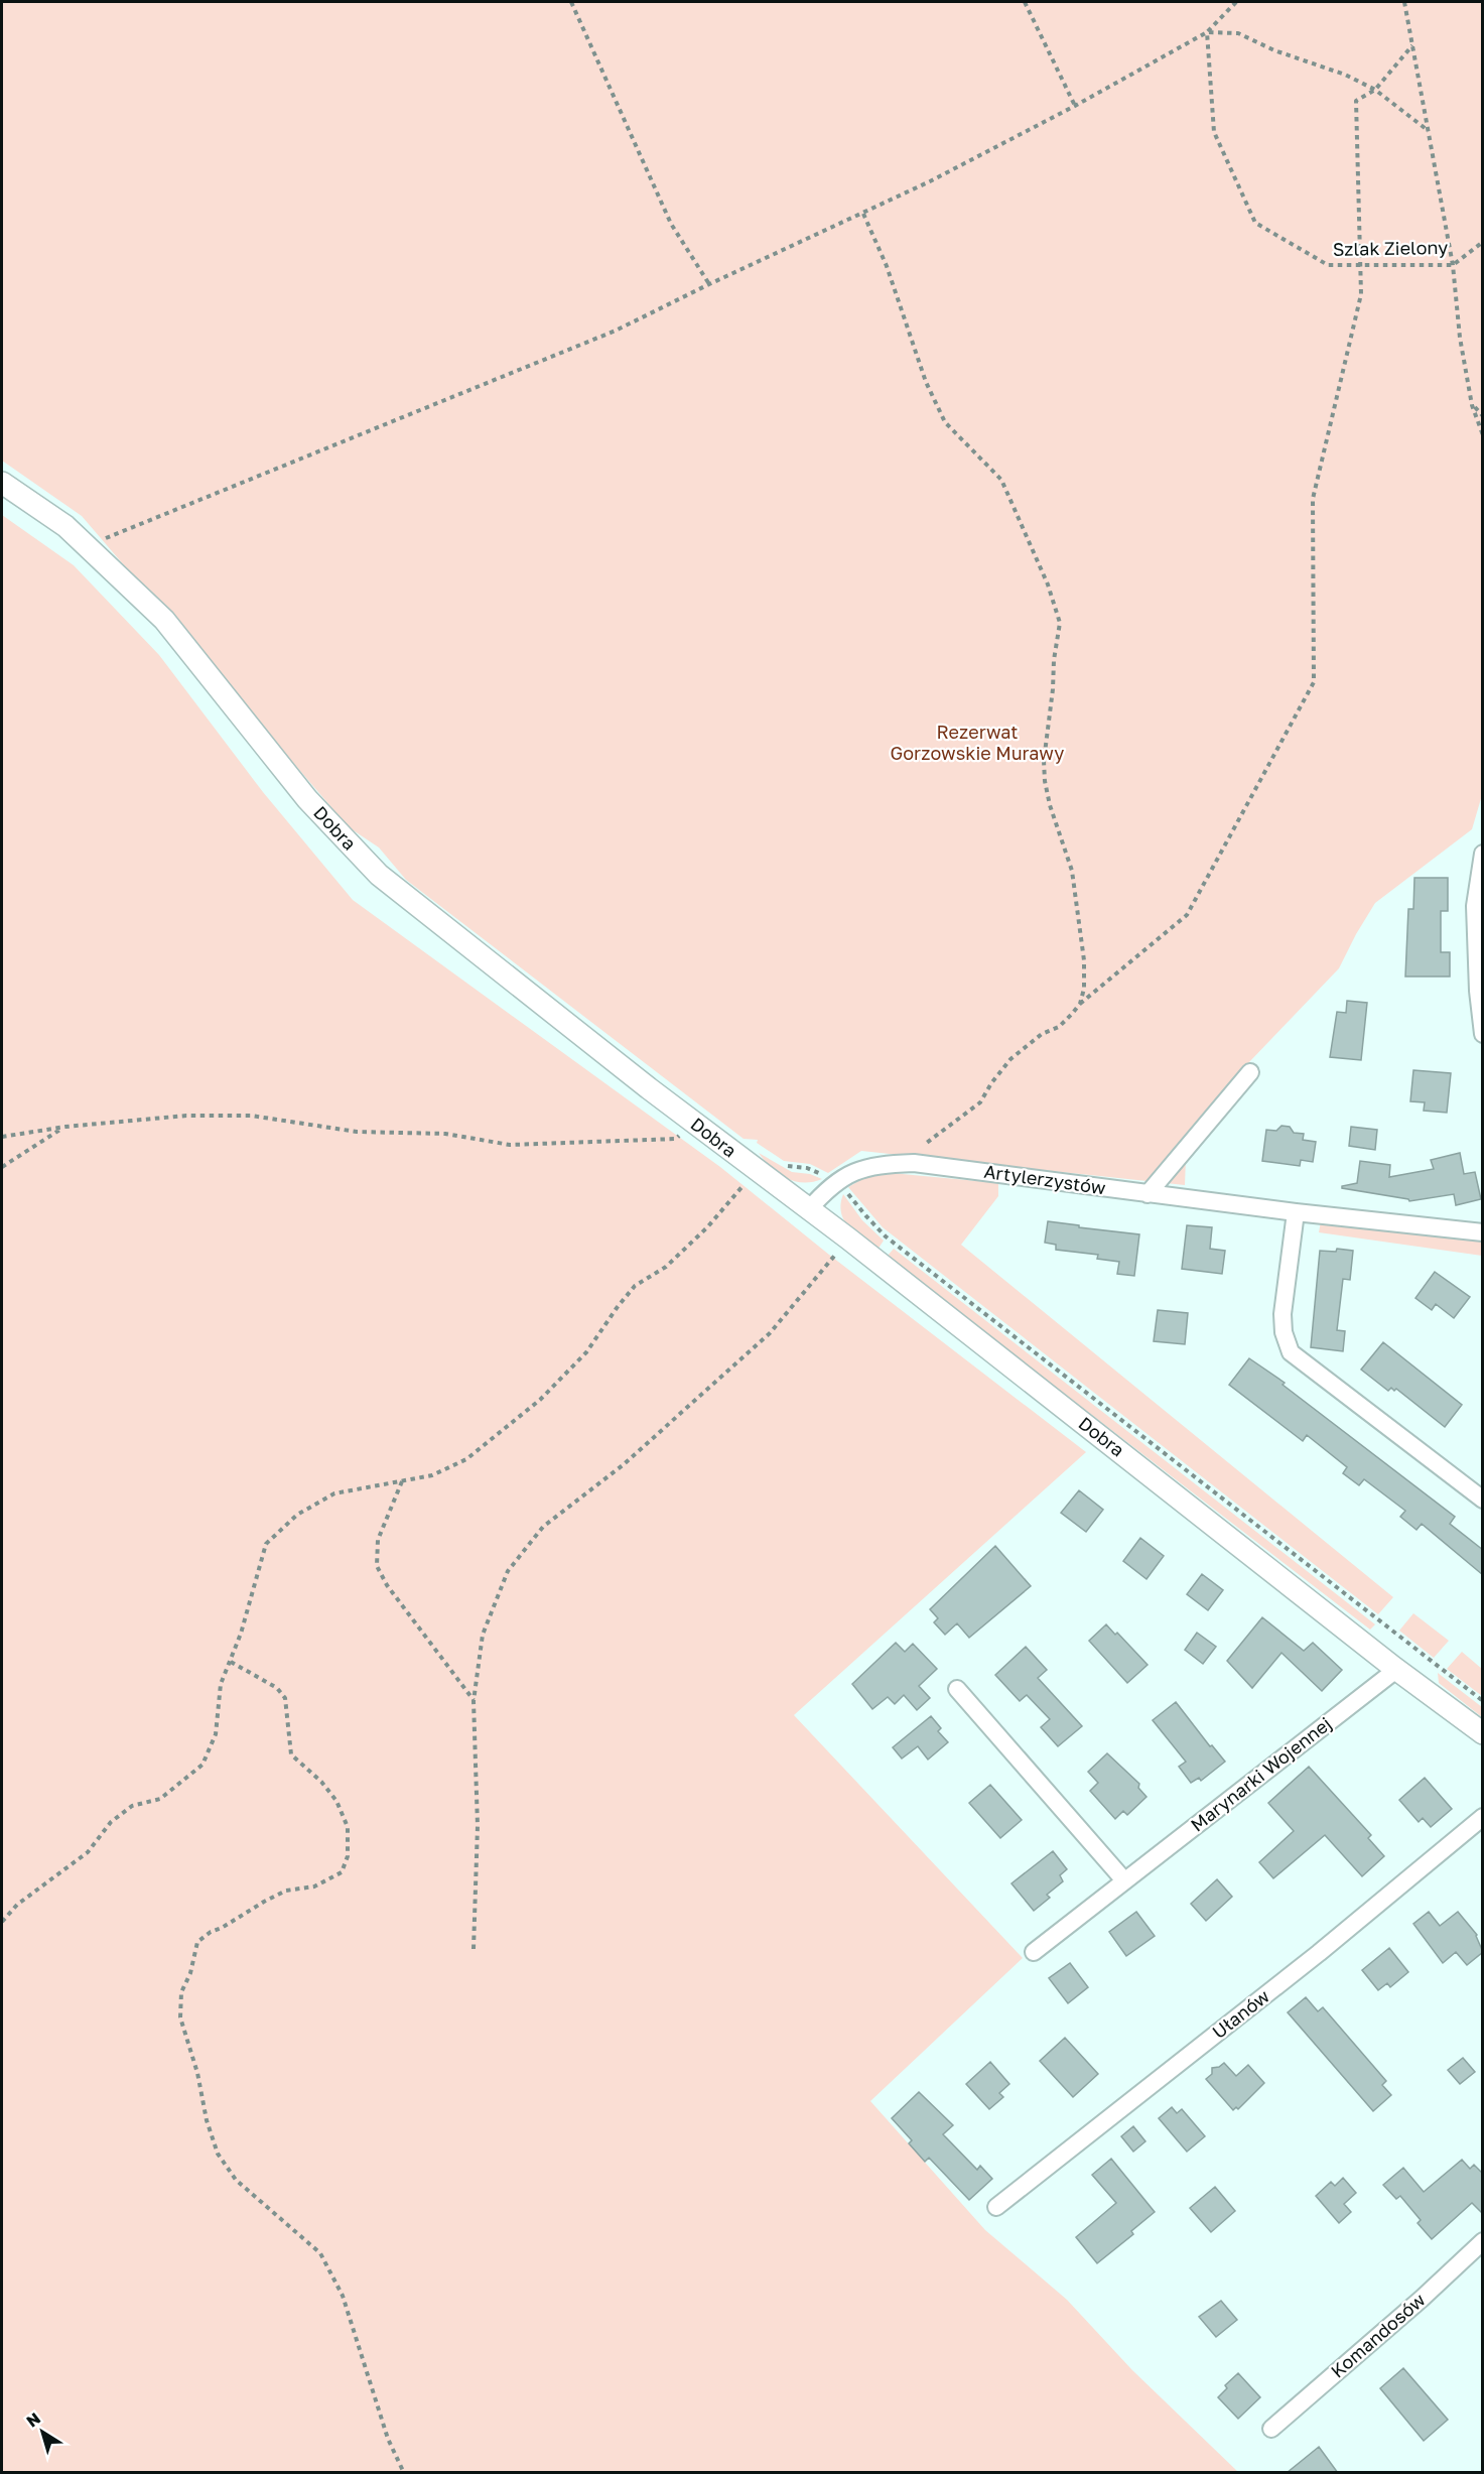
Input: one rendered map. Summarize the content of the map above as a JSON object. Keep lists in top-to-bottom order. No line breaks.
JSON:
{"streets":{"street":["Dobra","Artylerzystów","Marynarki Wojennej","Ułanów","Komandosów"],"path":["Szlak Zielony"]},"crossings":[["Dobra","Artylerzystów"],["Dobra","Marynarki Wojennej"]],"parks":["Rezerwat Gorzowskie Murawy"],"north":"top left"}
